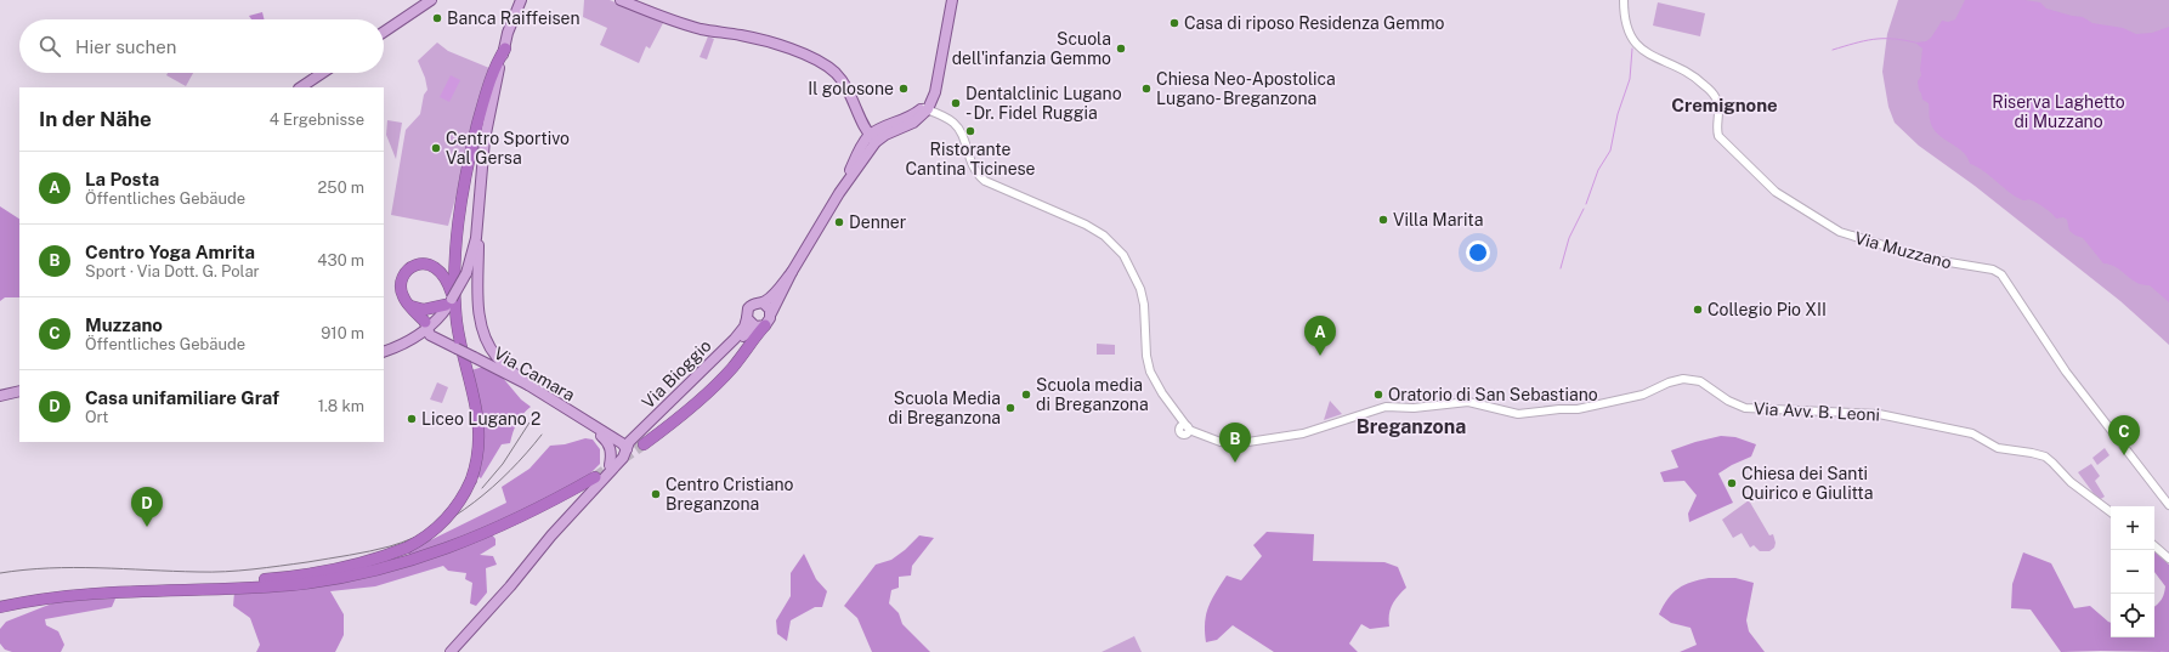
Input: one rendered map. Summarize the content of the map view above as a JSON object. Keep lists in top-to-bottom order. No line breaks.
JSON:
{"streets":{"main road":["Via Camara","Via Bioggio"],"street":["Via Muzzano","Via Avv. B. Leoni"]},"crossings":[["Via Camara","Via Bioggio"]],"districts":["Cremignone","Breganzona"],"parks":["Riserva Laghetto di Muzzano"],"places":["Banca Raiffeisen","Casa di riposo Residenza Gemmo","Scuola dell'infanzia Gemmo","Il golosone","Chiesa Neo-Apostolica Lugano- Breganzona","Dentalclinic Lugano - Dr. Fidel Ruggia","Ristorante Cantina Ticinese","Centro Sportivo Val Gersa","Villa Marita","Denner","Collegio Pio XII","Scuola media di Breganzona","Oratorio di San Sebastiano","Scuola Media di Breganzona","Liceo Lugano 2","Chiesa dei Santi Quirico e Giulitta","Centro Cristiano Breganzona"],"page":{"search":"Hier suchen","heading":["In der Nähe","4 Ergebnisse"],"list":[{"mark":"A","name":"La Posta","note":"Öffentliches Gebäude","value":"250 m"},{"mark":"B","name":"Centro Yoga Amrita","note":"Sport · Via Dott. G. Polar","value":"430 m"},{"mark":"C","name":"Muzzano","note":"Öffentliches Gebäude","value":"910 m"},{"mark":"D","name":"Casa unifamiliare Graf","note":"Ort","value":"1.8 km"}],"pins":["A","C","B","D"],"map_buttons":["+","−"]}}
